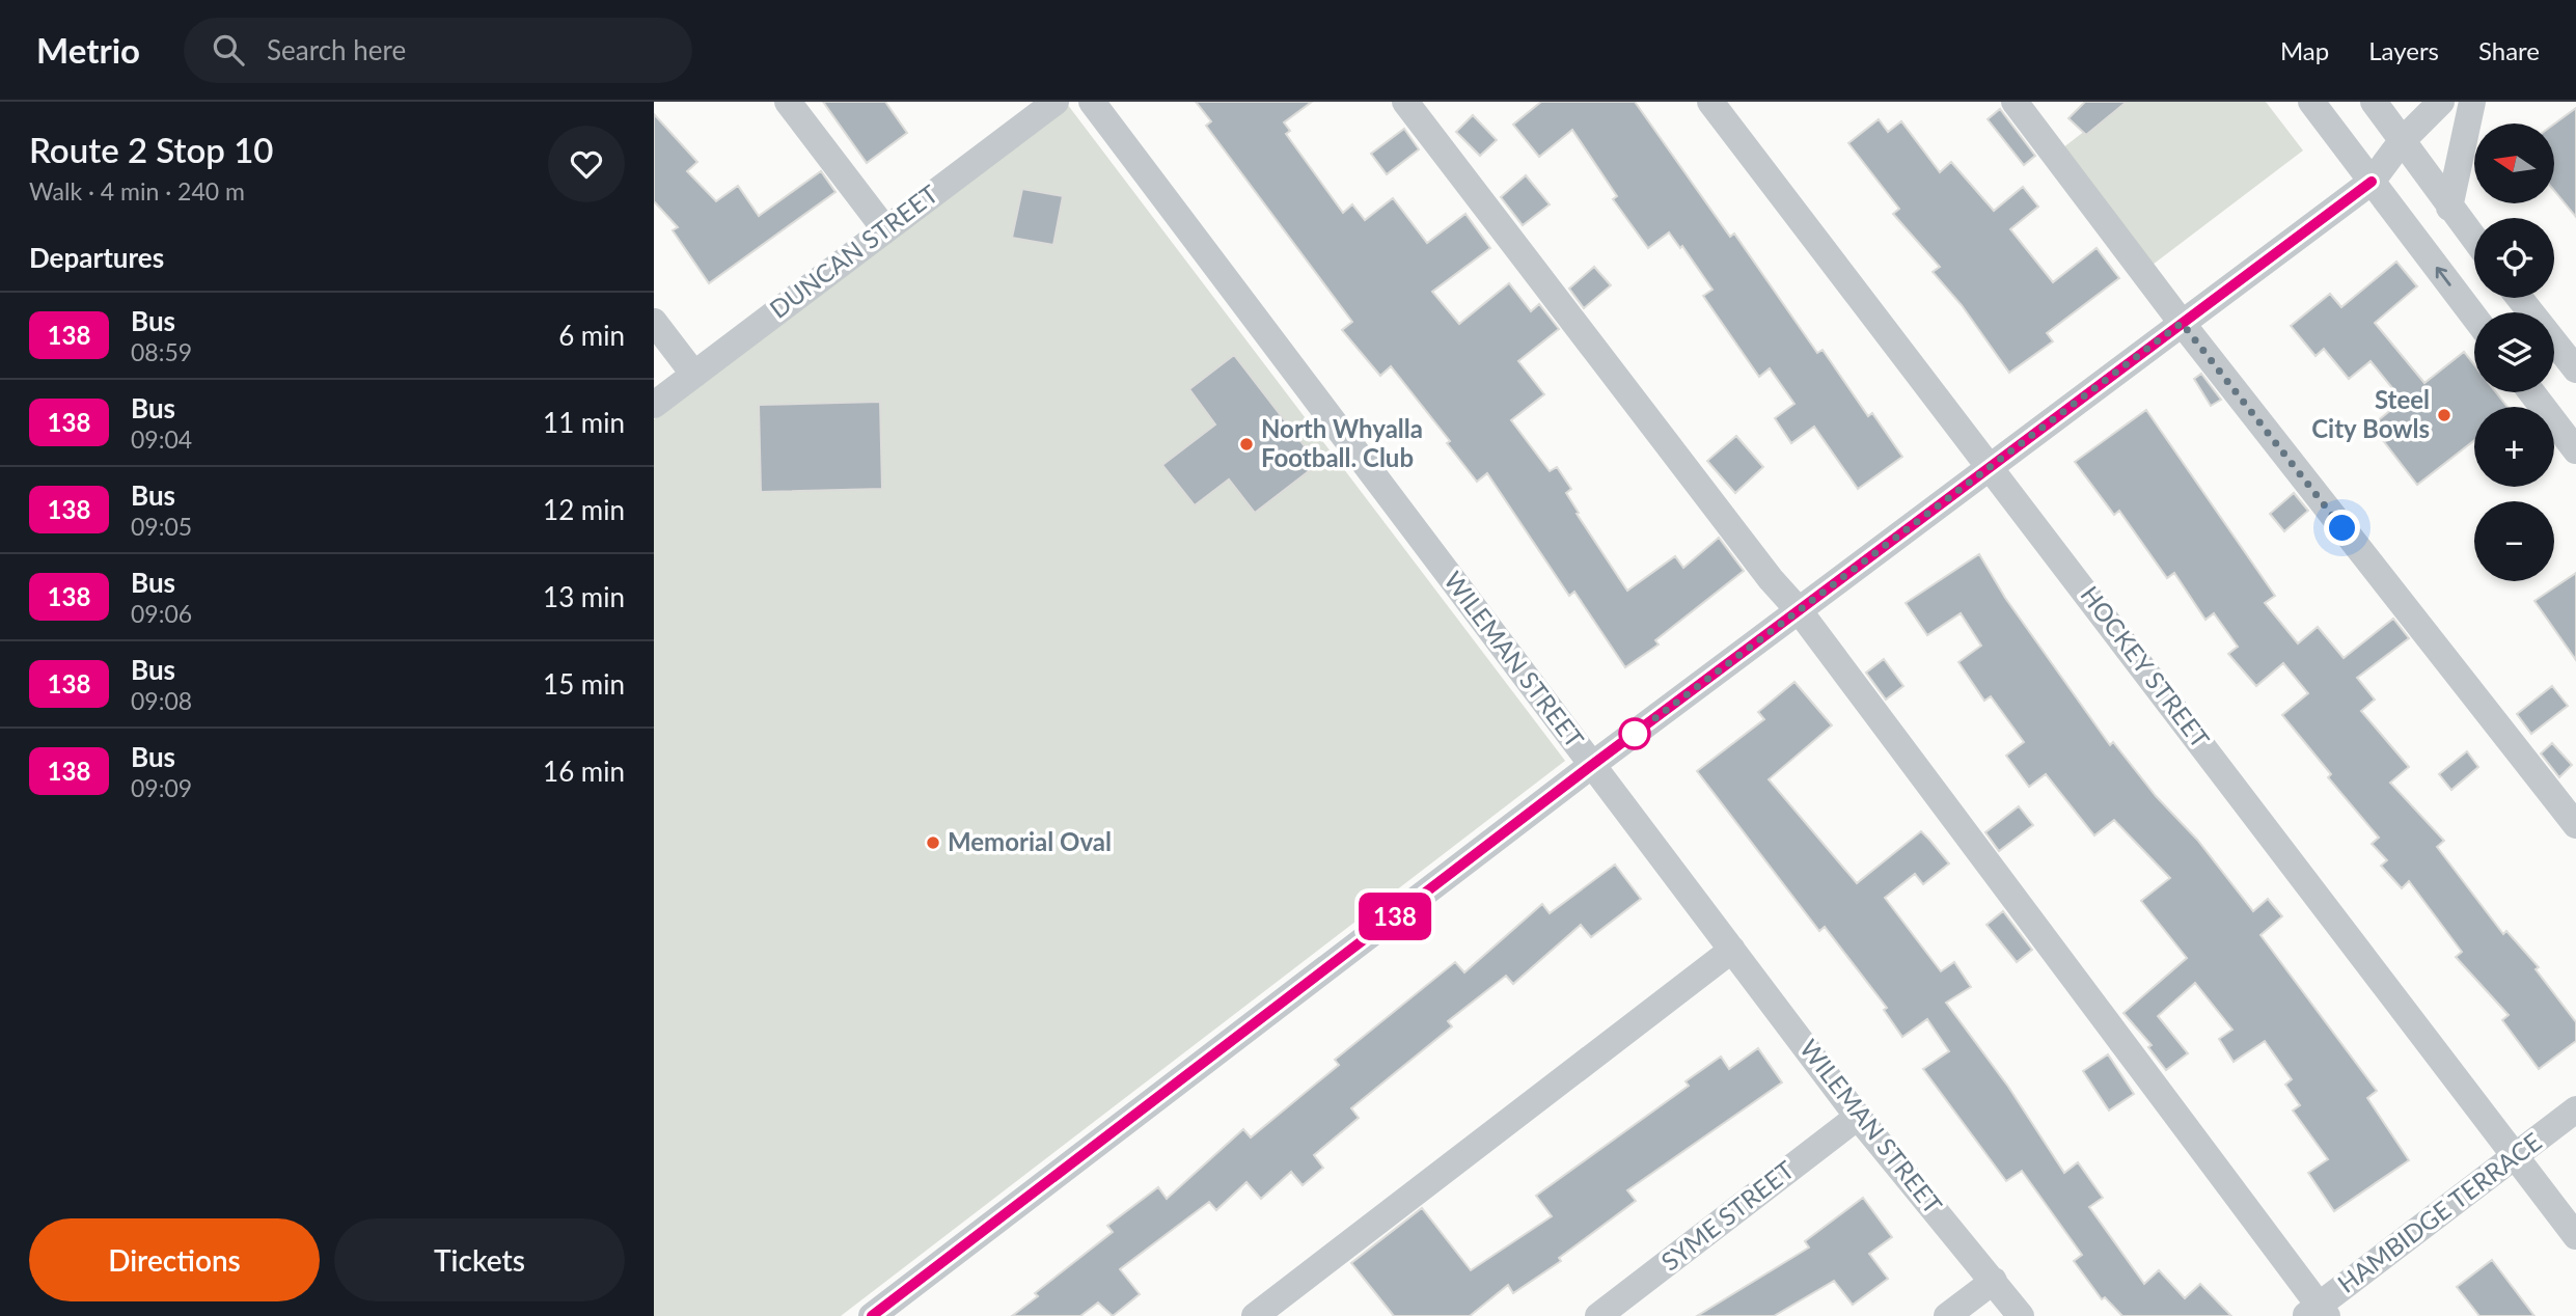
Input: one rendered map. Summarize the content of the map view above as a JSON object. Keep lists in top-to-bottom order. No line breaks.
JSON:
{"streets":{"street":["DUNCAN STREET","WILEMAN STREET","HOCKEY STREET","HAMBIDGE TERRACE","SYME STREET"]},"crossings":[["WILEMAN STREET","SYME STREET"],["HOCKEY STREET","HAMBIDGE TERRACE"]],"places":["Steel City Bowls","North Whyalla Football. Club","Memorial Oval"],"lines":["bus line 138"],"north":"left","page":{"header":"Metrio","search":"Search here","nav":["Map","Layers","Share"],"heading":[["Route 2 Stop 10","Walk · 4 min · 240 m"],"Departures"],"on_map":"138","map_buttons":["+","−"],"list":[{"mark":"138","name":"Bus","note":"08:59","value":"6 min"},{"mark":"138","name":"Bus","note":"09:04","value":"11 min"},{"mark":"138","name":"Bus","note":"09:05","value":"12 min"},{"mark":"138","name":"Bus","note":"09:06","value":"13 min"},{"mark":"138","name":"Bus","note":"09:08","value":"15 min"},{"mark":"138","name":"Bus","note":"09:09","value":"16 min"}],"buttons":["Directions","Tickets"]}}
